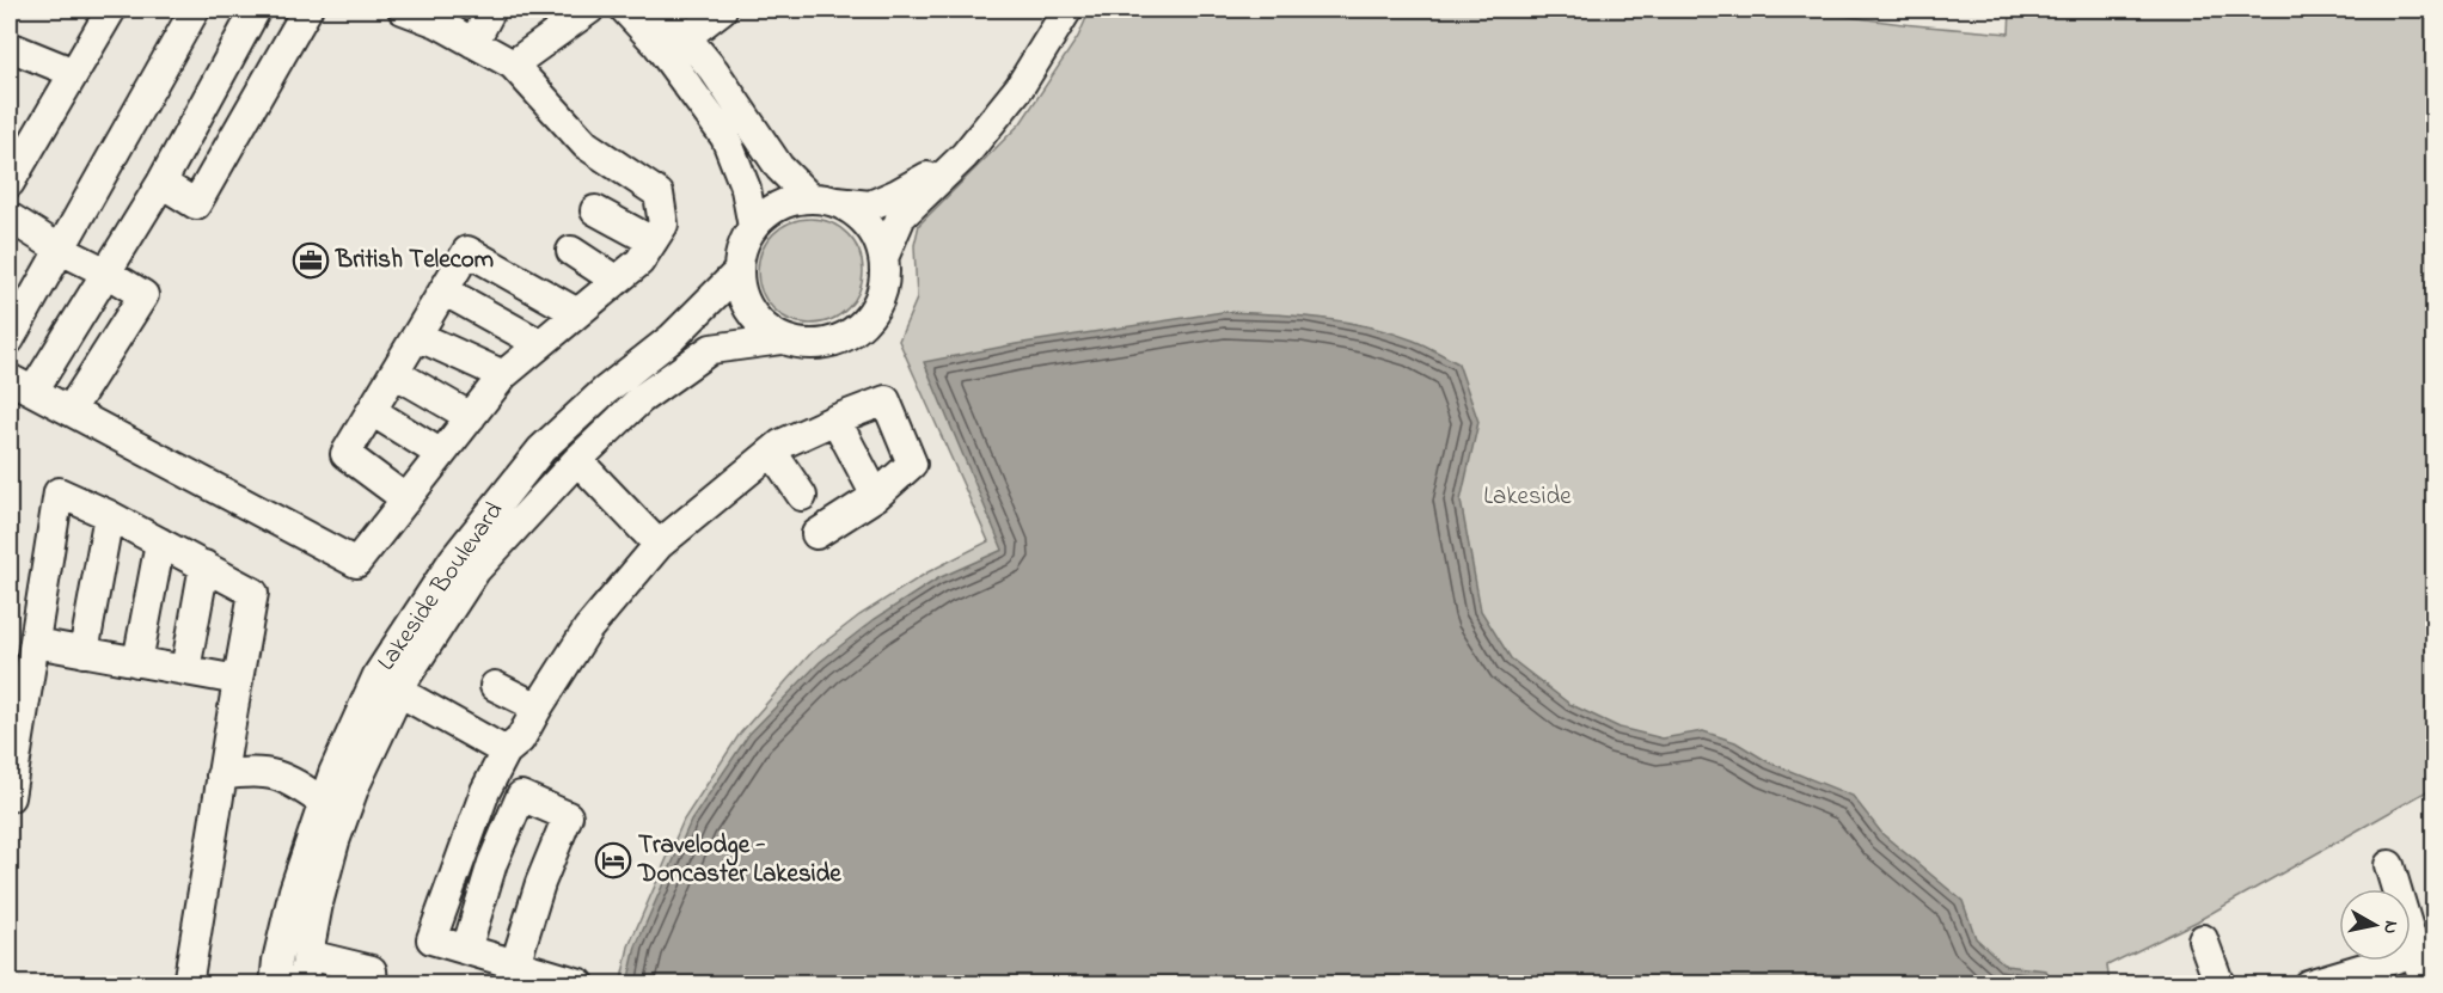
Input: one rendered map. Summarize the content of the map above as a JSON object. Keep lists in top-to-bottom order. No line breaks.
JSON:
{"streets":{"street":["Lakeside Boulevard"]},"parks":["Lakeside"],"places":{"office":["British Telecom"],"hotel":["Travelodge - Doncaster Lakeside"]},"north":"right"}
